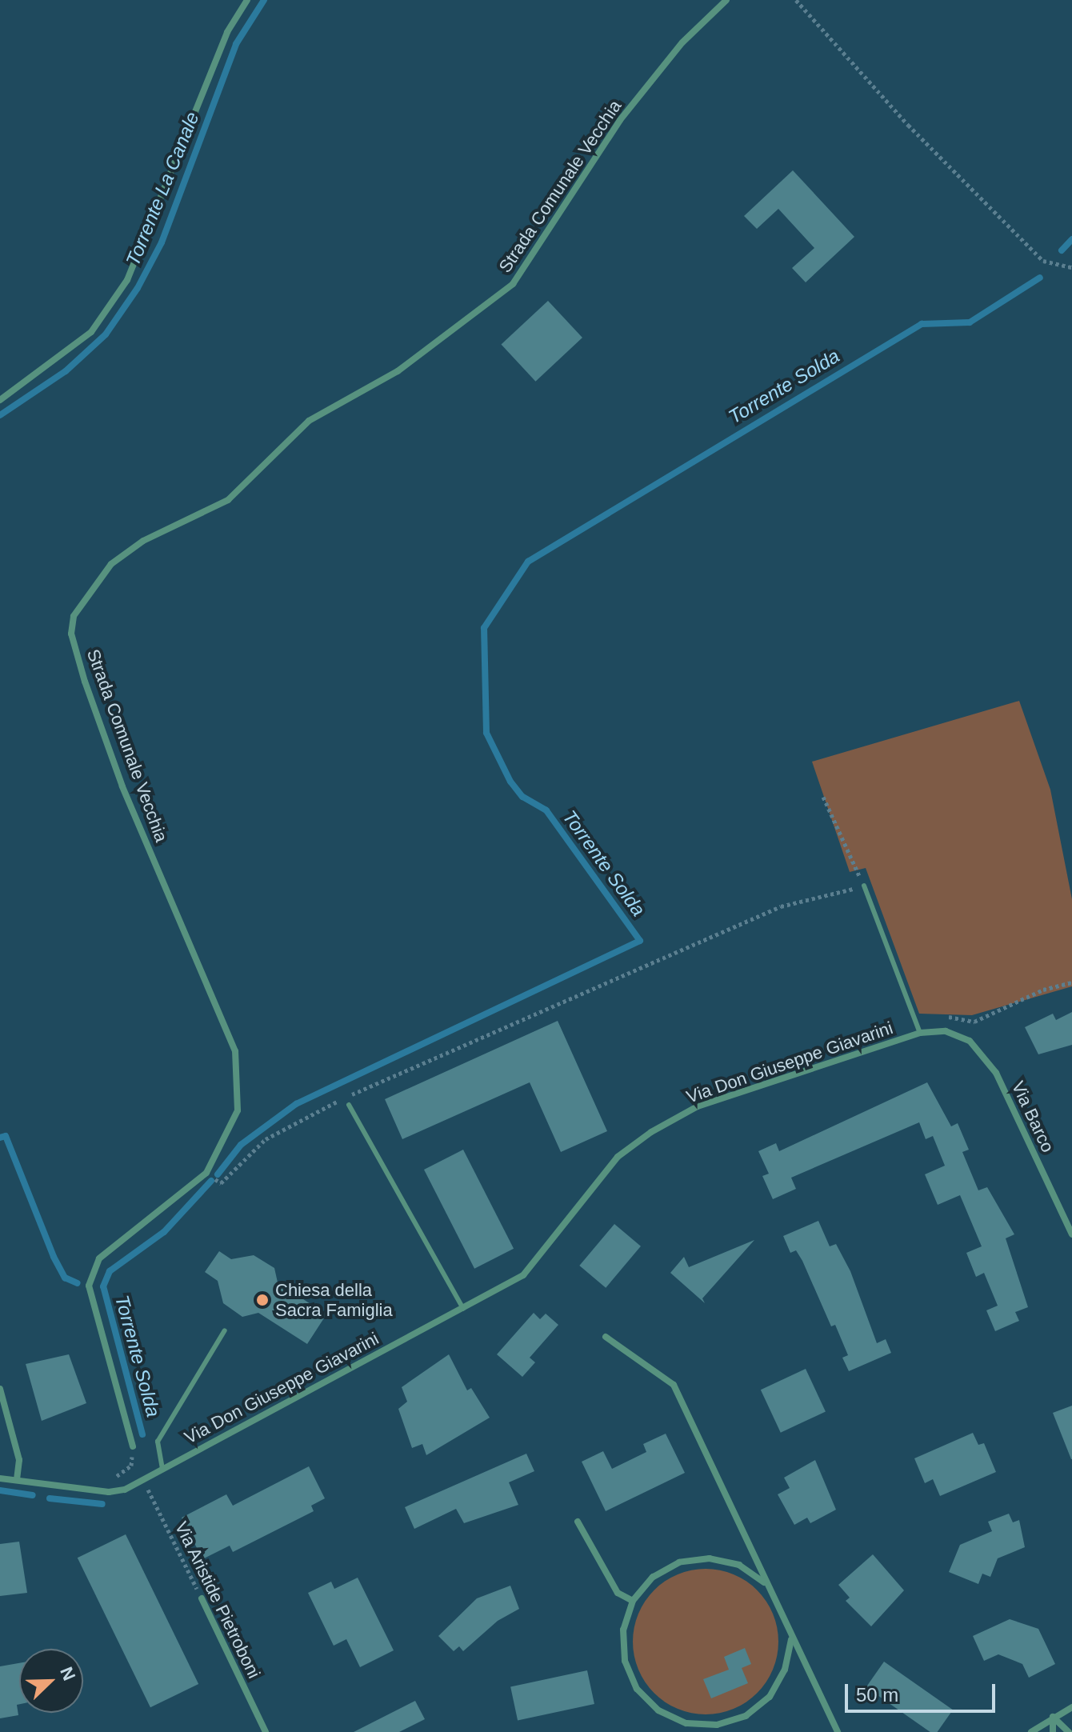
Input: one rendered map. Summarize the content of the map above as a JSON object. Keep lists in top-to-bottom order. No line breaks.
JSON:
{"streets":{"street":["Strada Comunale Vecchia","Via Don Giuseppe Giavarini","Via Barco","Via Aristide Pietroboni"]},"crossings":[["Via Don Giuseppe Giavarini","Via Barco"],["Via Don Giuseppe Giavarini","Via Aristide Pietroboni"]],"water":["Torrente La Canale","Torrente Solda"],"places":["Chiesa della Sacra Famiglia"],"scale_bar":"50 m","north":"top right"}
